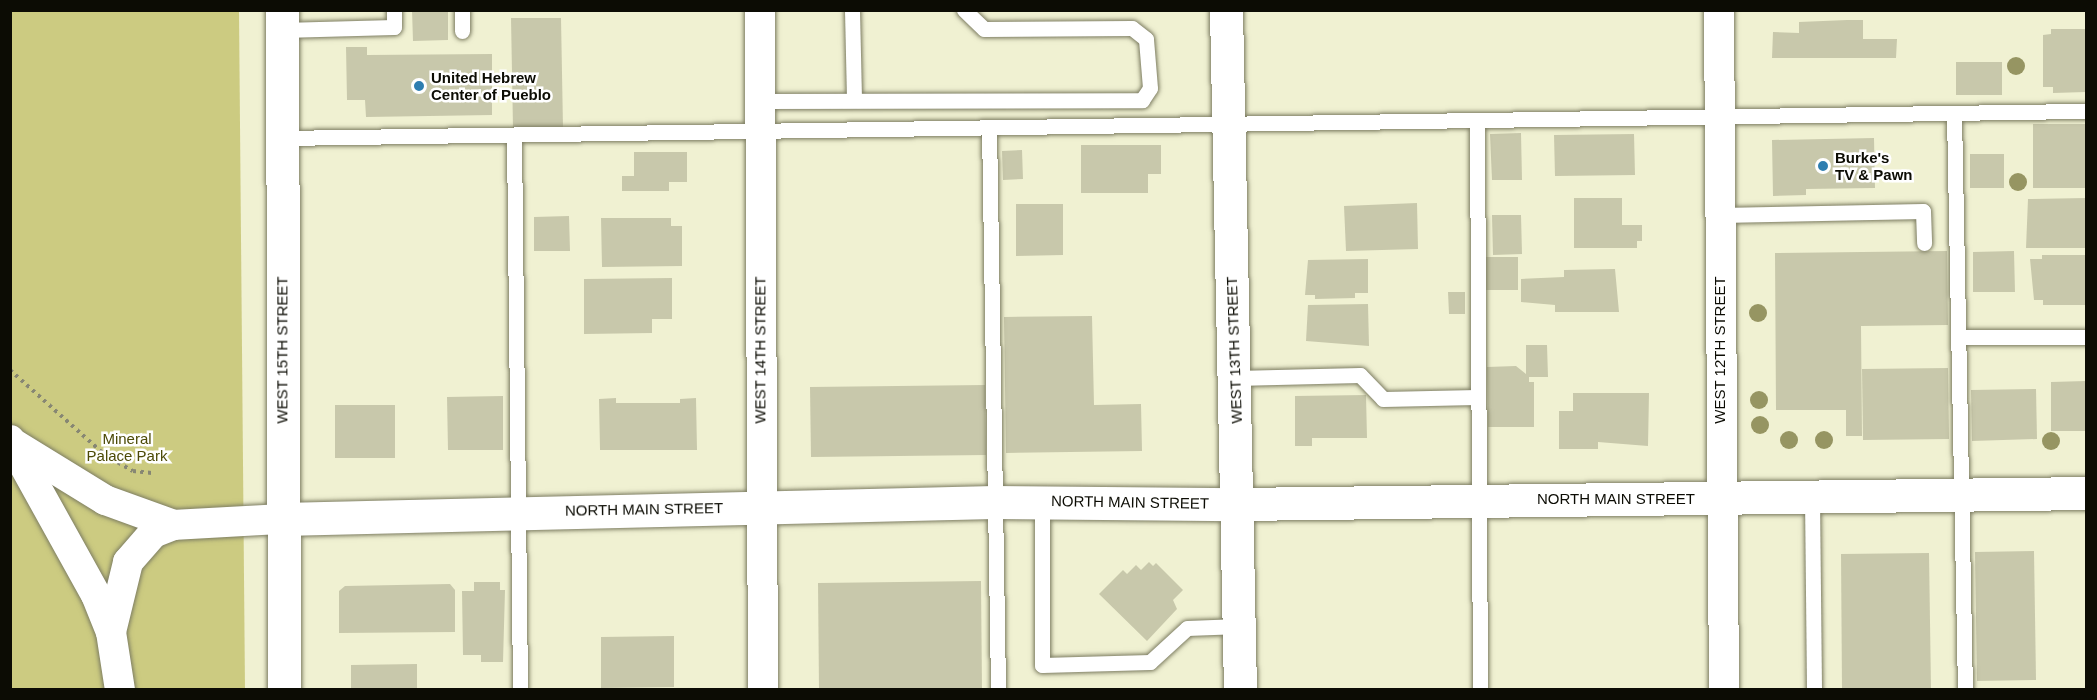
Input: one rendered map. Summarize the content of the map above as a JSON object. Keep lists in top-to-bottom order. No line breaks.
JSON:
{"streets":{"street":["WEST 15TH STREET","WEST 14TH STREET","WEST 13TH STREET","WEST 12TH STREET","NORTH MAIN STREET"]},"crossings":[["WEST 15TH STREET","NORTH MAIN STREET"],["WEST 14TH STREET","NORTH MAIN STREET"],["WEST 13TH STREET","NORTH MAIN STREET"],["WEST 12TH STREET","NORTH MAIN STREET"]],"parks":["Mineral Palace Park"],"places":["United Hebrew Center of Pueblo","Burke's TV & Pawn"]}
